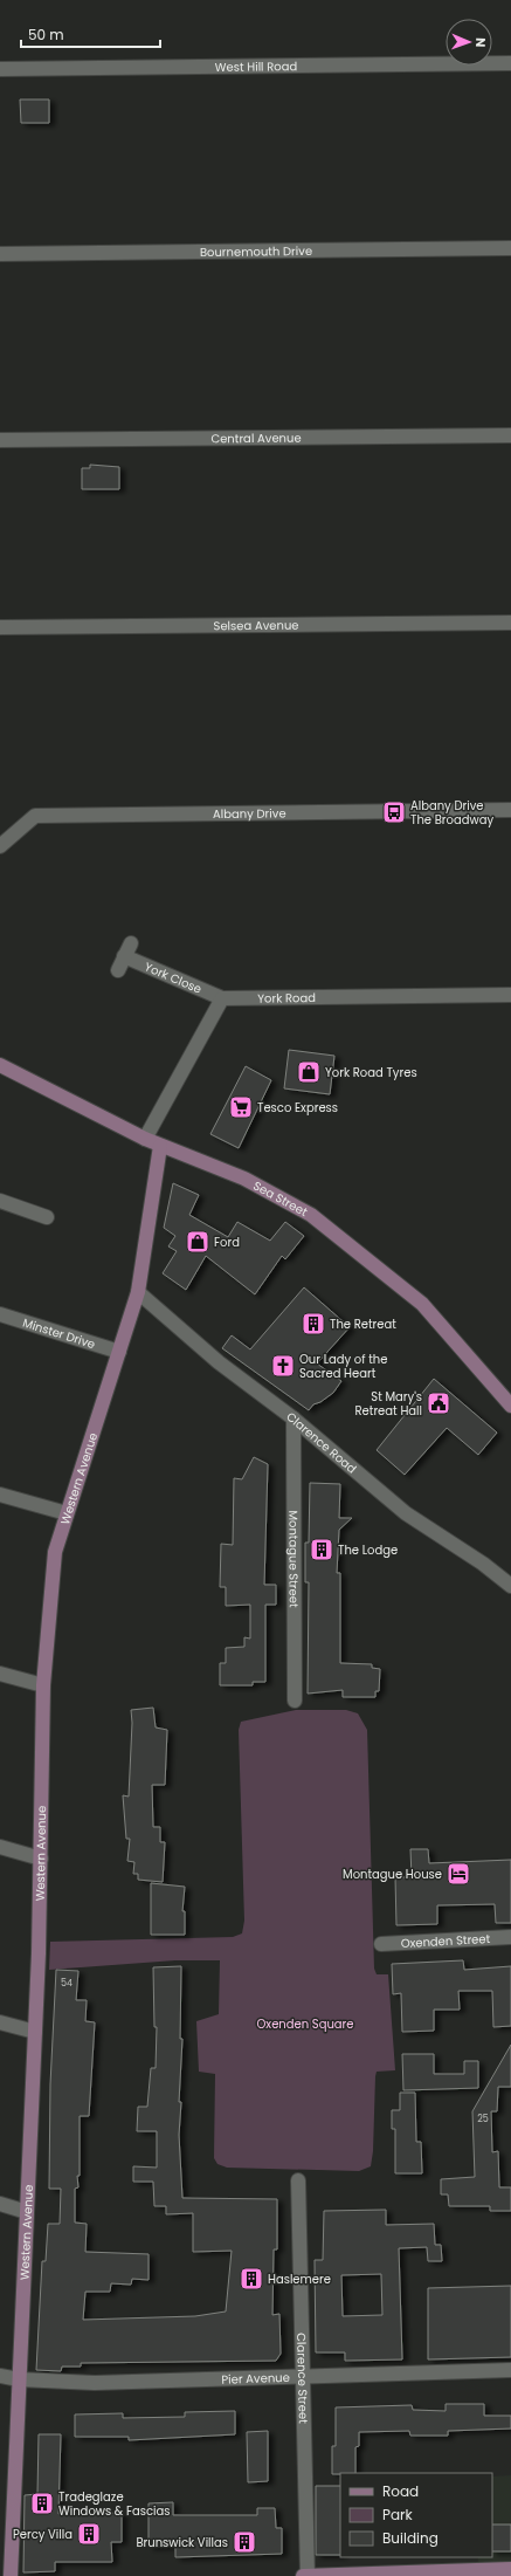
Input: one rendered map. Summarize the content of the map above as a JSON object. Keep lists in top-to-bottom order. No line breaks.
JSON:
{"streets":{"street":["West Hill Road","Bournemouth Drive","Central Avenue","Selsea Avenue","Albany Drive","York Close","York Road","Sea Street","Minster Drive","Clarence Road","Western Avenue","Montague Street","Oxenden Street","Pier Avenue","Clarence Street"]},"crossings":[["York Close","York Road"],["Sea Street","Western Avenue"],["Minster Drive","Western Avenue"],["Clarence Road","Western Avenue"],["Clarence Road","Montague Street"],["Western Avenue","Pier Avenue"],["Pier Avenue","Clarence Street"]],"parks":["Oxenden Square"],"places":{"bus stop":["Albany Drive The Broadway"],"shop":["York Road Tyres","Ford"],"supermarket":["Tesco Express"],"building":["The Retreat","The Lodge","Haslemere","Tradeglaze Windows & Fascias","Percy Villa","Brunswick Villas"],"church":["Our Lady of the Sacred Heart"],"public building":["St Mary's Retreat Hall"],"hotel":["Montague House"]},"house_numbers":["54","25"],"legend":["Road","Park","Building"],"scale_bar":"50 m","north":"right"}
